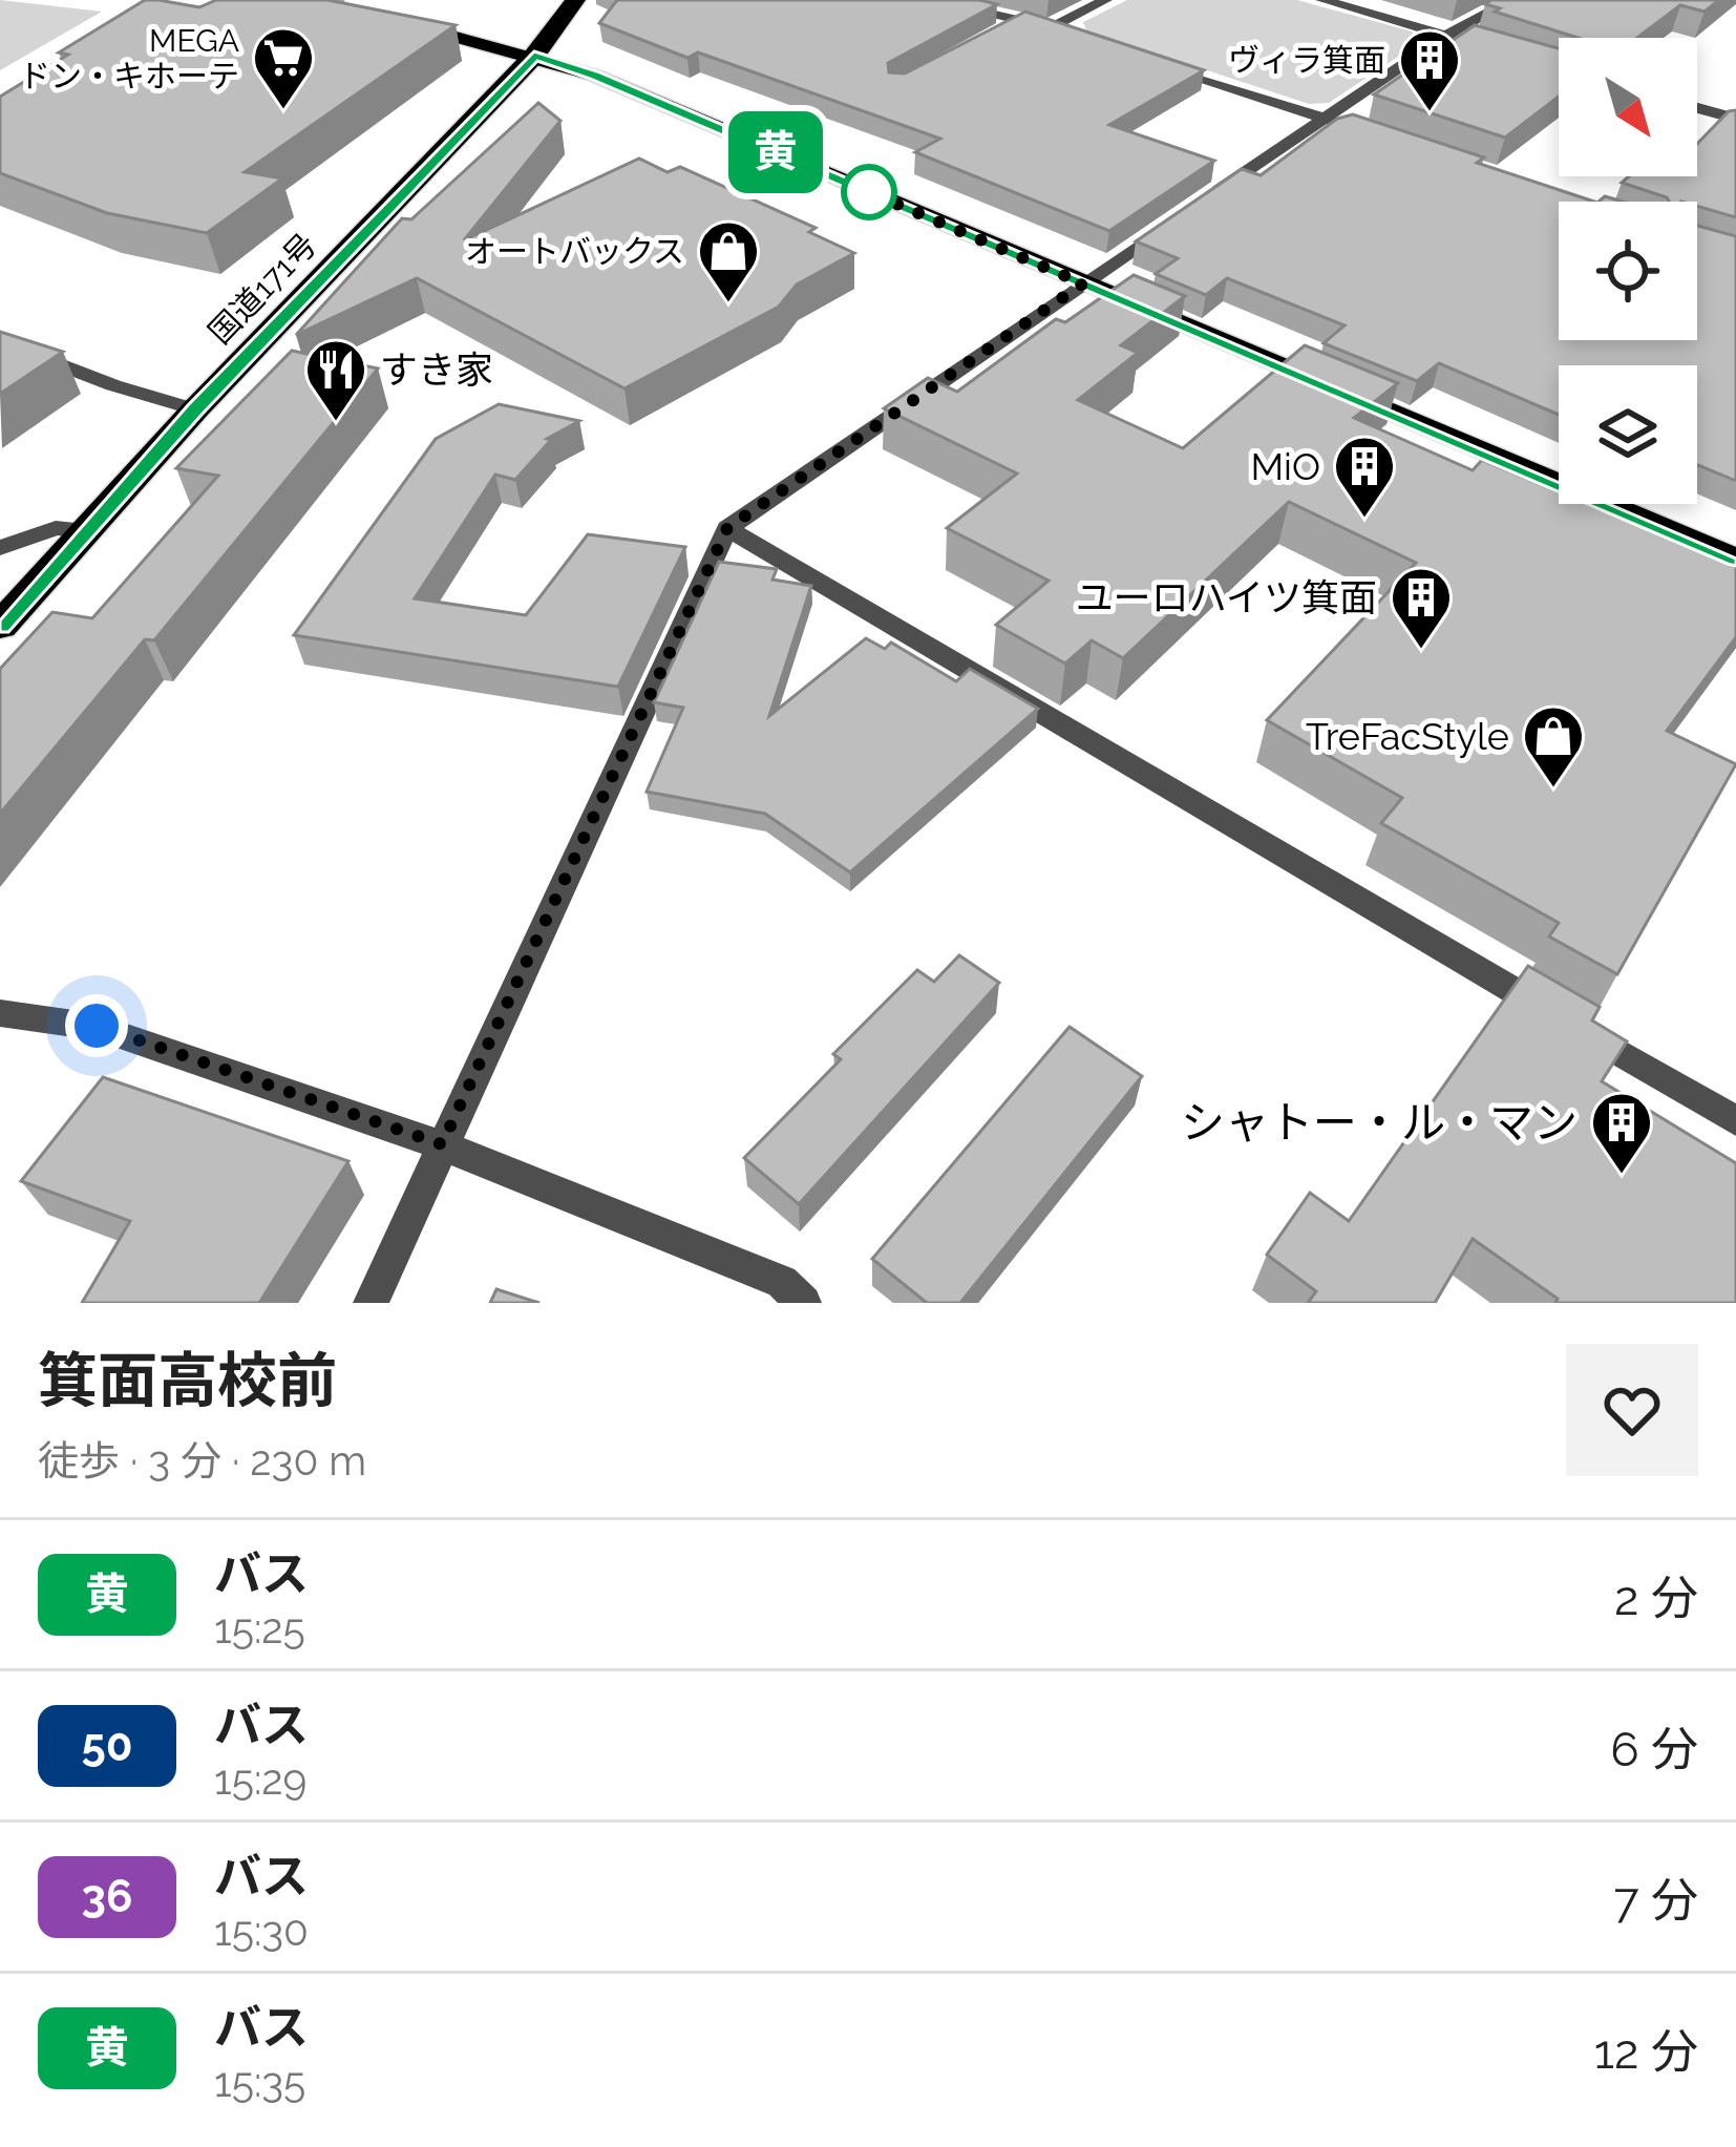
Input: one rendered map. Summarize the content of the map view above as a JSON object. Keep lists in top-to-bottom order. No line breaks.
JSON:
{"streets":{"highway":["国道171号"]},"places":{"supermarket":["MEGA ドン・キホーテ"],"building":["ヴィラ箕面","MiO","ユーロハイツ箕面","シャトー・ル・マン"],"shop":["オートバックス","TreFacStyle"],"restaurant":["すき家"]},"lines":["bus line 黄"],"north":"bottom right","page":{"on_map":"黄","heading":["箕面高校前","徒歩 · 3 分 · 230 m"],"list":[{"mark":"黄","name":"バス","note":"15:25","value":"2 分"},{"mark":"50","name":"バス","note":"15:29","value":"6 分"},{"mark":"36","name":"バス","note":"15:30","value":"7 分"},{"mark":"黄","name":"バス","note":"15:35","value":"12 分"}]}}
